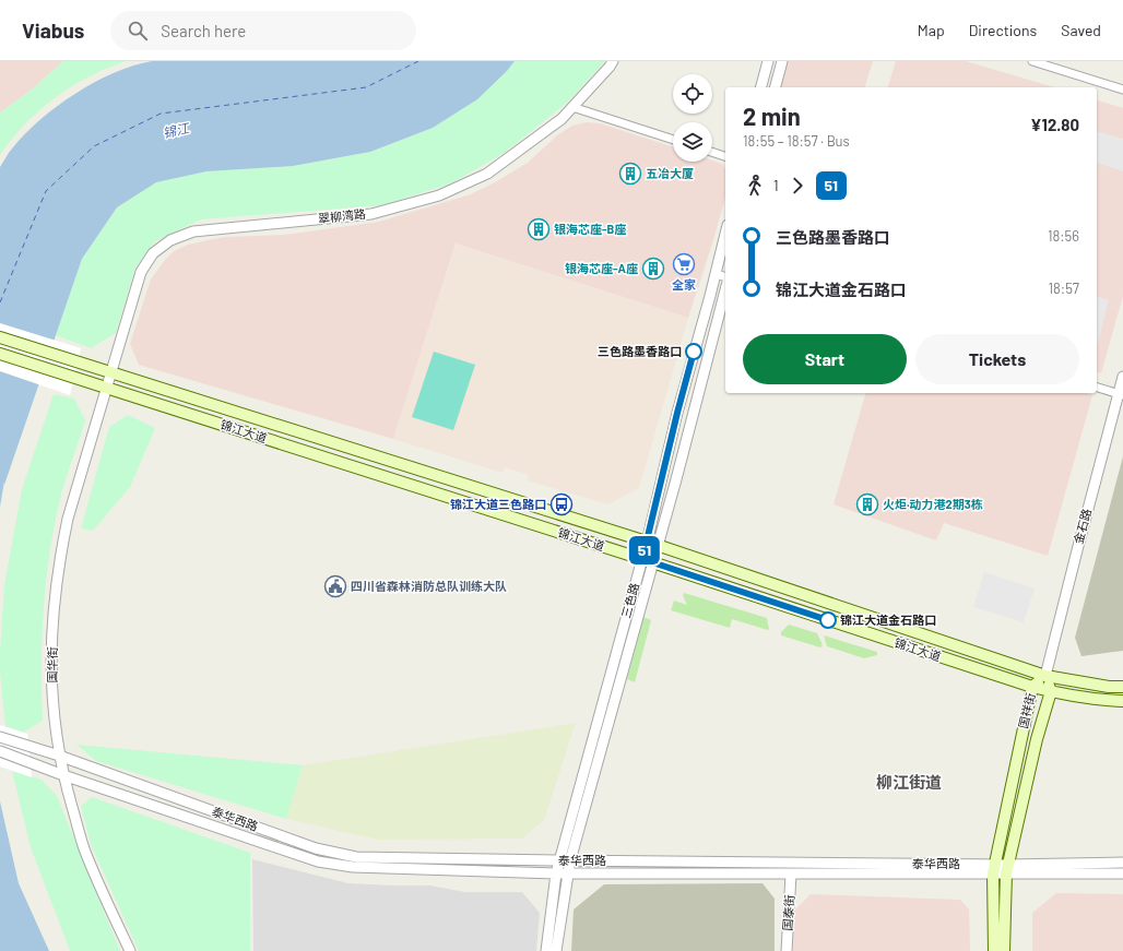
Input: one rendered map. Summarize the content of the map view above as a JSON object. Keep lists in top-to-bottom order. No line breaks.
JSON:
{"streets":{"main road":["锦江大道","国祥街"],"street":["翠柳湾路","金石路","三色路","国华街","泰华西路","国泰街"]},"crossings":[["翠柳湾路","锦江大道"],["翠柳湾路","国华街"],["锦江大道","金石路"],["锦江大道","三色路"],["锦江大道","国华街"],["锦江大道","国祥街"],["金石路","国祥街"],["三色路","泰华西路"],["国华街","泰华西路"],["国祥街","泰华西路"],["泰华西路","国泰街"]],"districts":["柳江街道"],"water":["锦江"],"places":{"building":["五冶大厦","银海芯座-B座","银海芯座-A座","火炬·动力港2期3栋"],"supermarket":["全家"],"other":["三色路墨香路口","锦江大道金石路口"],"bus stop":["锦江大道三色路口"],"public building":["四川省森林消防总队训练大队"]},"lines":["bus line 51"],"page":{"header":"Viabus","search":"Search here","nav":["Map","Directions","Saved"],"on_map":"51","heading":["2 min","18:55 – 18:57 · Bus","¥12.80"],"legs":["1","51"],"list":[{"name":"三色路墨香路口","value":"18:56"},{"name":"锦江大道金石路口","value":"18:57"}],"buttons":["Start","Tickets"]}}
